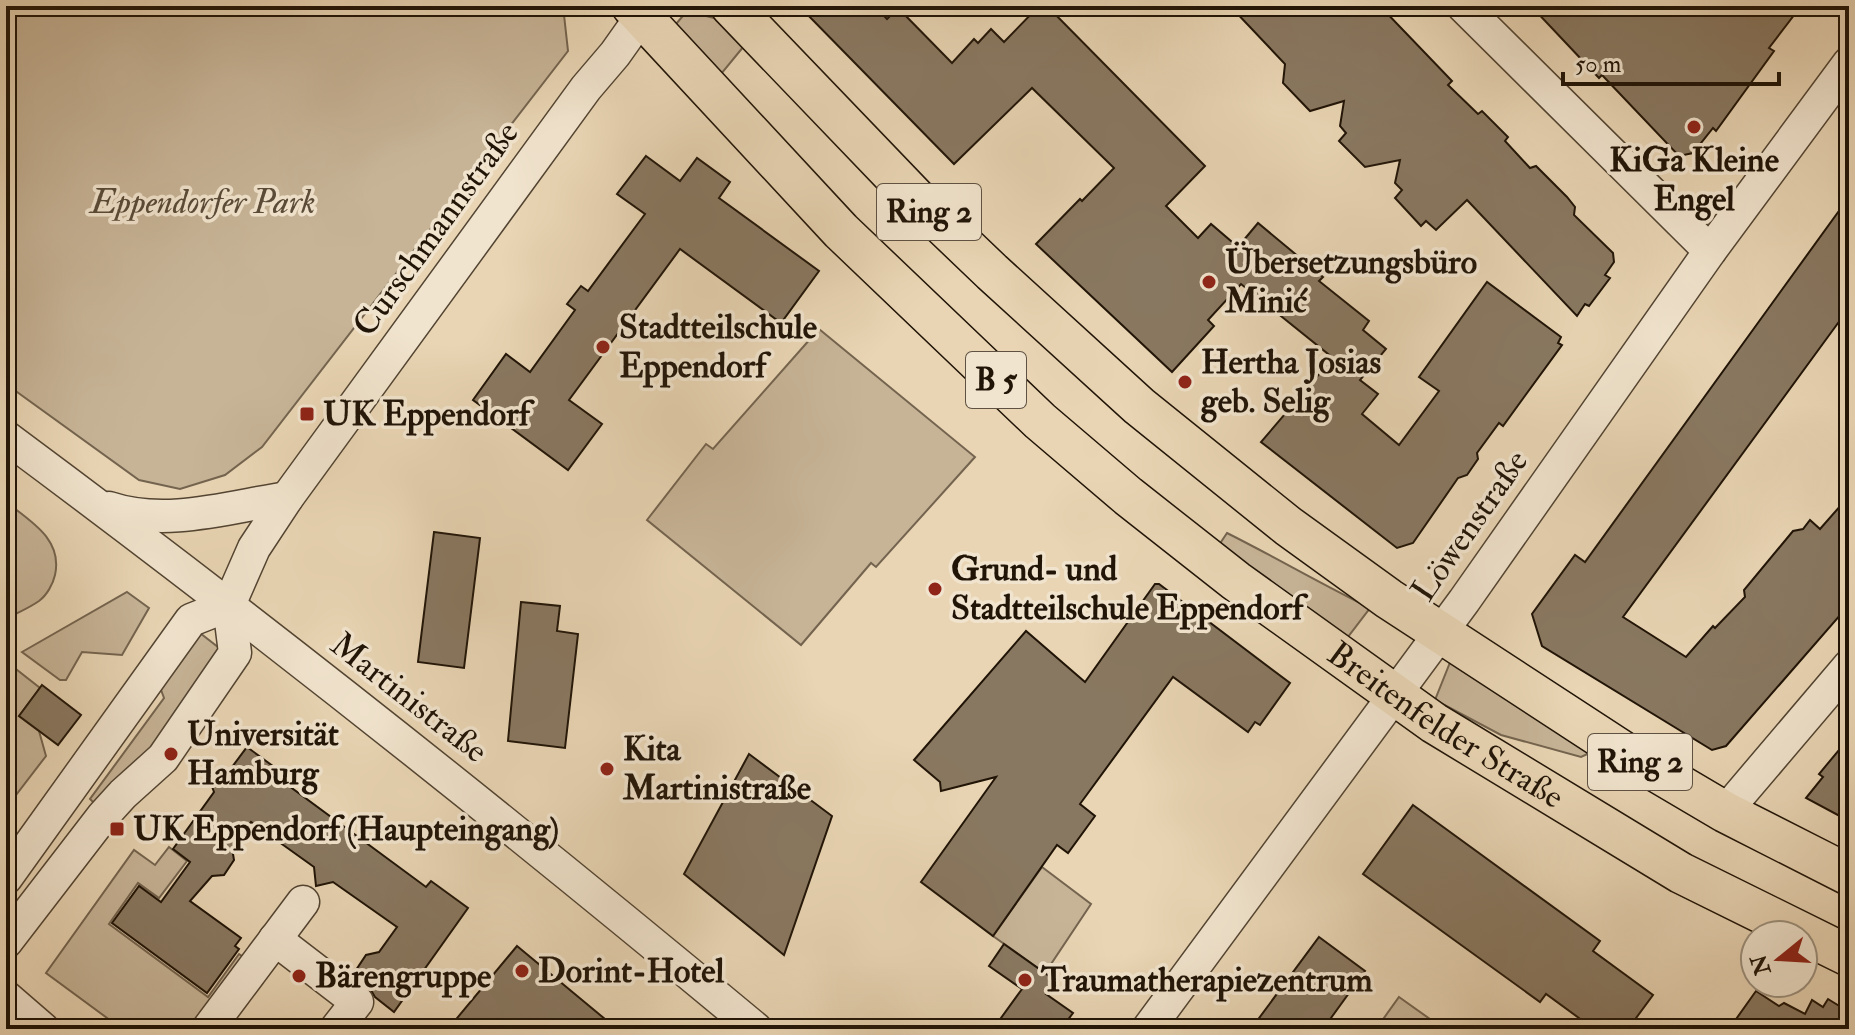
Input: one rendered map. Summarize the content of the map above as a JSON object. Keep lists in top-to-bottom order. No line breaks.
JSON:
{"streets":{"main road":["Ring 2","B 5","Breitenfelder Straße"],"street":["Curschmannstraße","Löwenstraße","Martinistraße"]},"crossings":[["Ring 2","Löwenstraße"],["Curschmannstraße","Martinistraße"],["Curschmannstraße","Breitenfelder Straße"],["Löwenstraße","Breitenfelder Straße"]],"parks":["Eppendorfer Park"],"places":{"other":["KiGa Kleine Engel","Übersetzungsbüro Minić","Stadtteilschule Eppendorf","Hertha Josias geb. Selig","Grund- und Stadtteilschule Eppendorf","Universität Hamburg","Kita Martinistraße","Dorint-Hotel","Bärengruppe","Traumatherapiezentrum"],"transit":["UK Eppendorf","UK Eppendorf (Haupteingang)"]},"scale_bar":"50 m","north":"left"}
